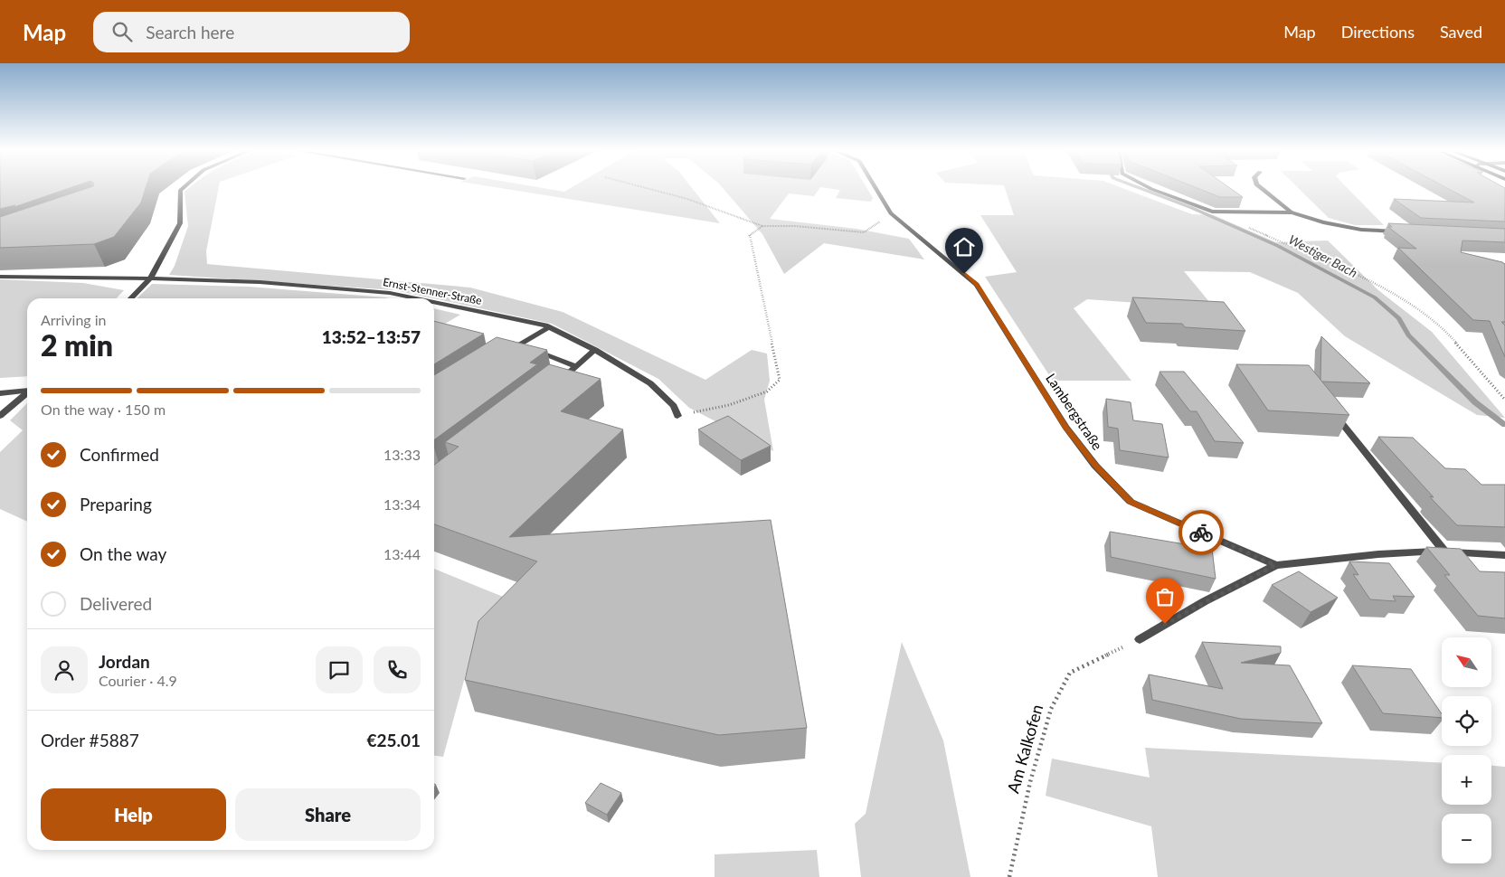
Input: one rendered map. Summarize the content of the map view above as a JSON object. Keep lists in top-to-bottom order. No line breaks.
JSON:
{"streets":{"street":["Ernst-Stenner-Straße","Lambergstraße"],"path":["Am Kalkofen"]},"water":["Westiger Bach"],"north":"top left","page":{"header":"Map","search":"Search here","nav":["Map","Directions","Saved"],"heading":["2 min","Arriving in","13:52–13:57"],"panel":["Jordan","Courier · 4.9","Order #5887","€25.01"],"bar":"On the way · 150 m","list":[["Confirmed","13:33"],["Preparing","13:34"],["On the way","13:44"],"Delivered"],"map_buttons":["+","−"],"buttons":["Help","Share"]}}
